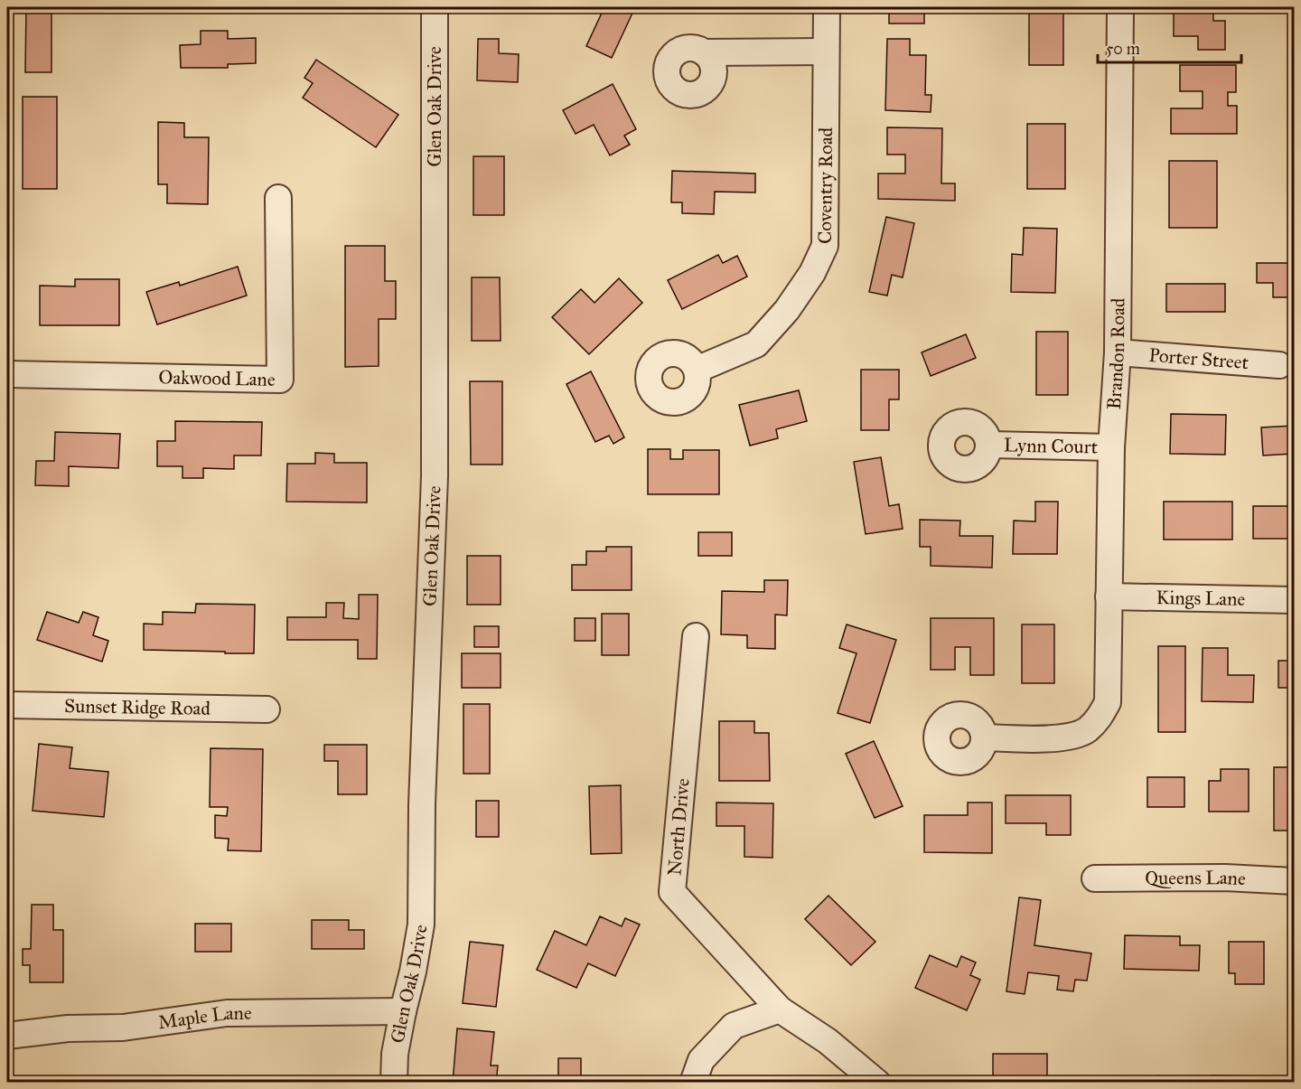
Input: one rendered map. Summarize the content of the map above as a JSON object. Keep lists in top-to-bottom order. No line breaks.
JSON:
{"streets":{"street":["Glen Oak Drive","Coventry Road","Brandon Road","Porter Street","Oakwood Lane","Lynn Court","Kings Lane","Sunset Ridge Road","North Drive","Queens Lane","Maple Lane"]},"crossings":[["Glen Oak Drive","Maple Lane"],["Brandon Road","Porter Street"],["Brandon Road","Lynn Court"],["Brandon Road","Kings Lane"]],"scale_bar":"50 m"}
